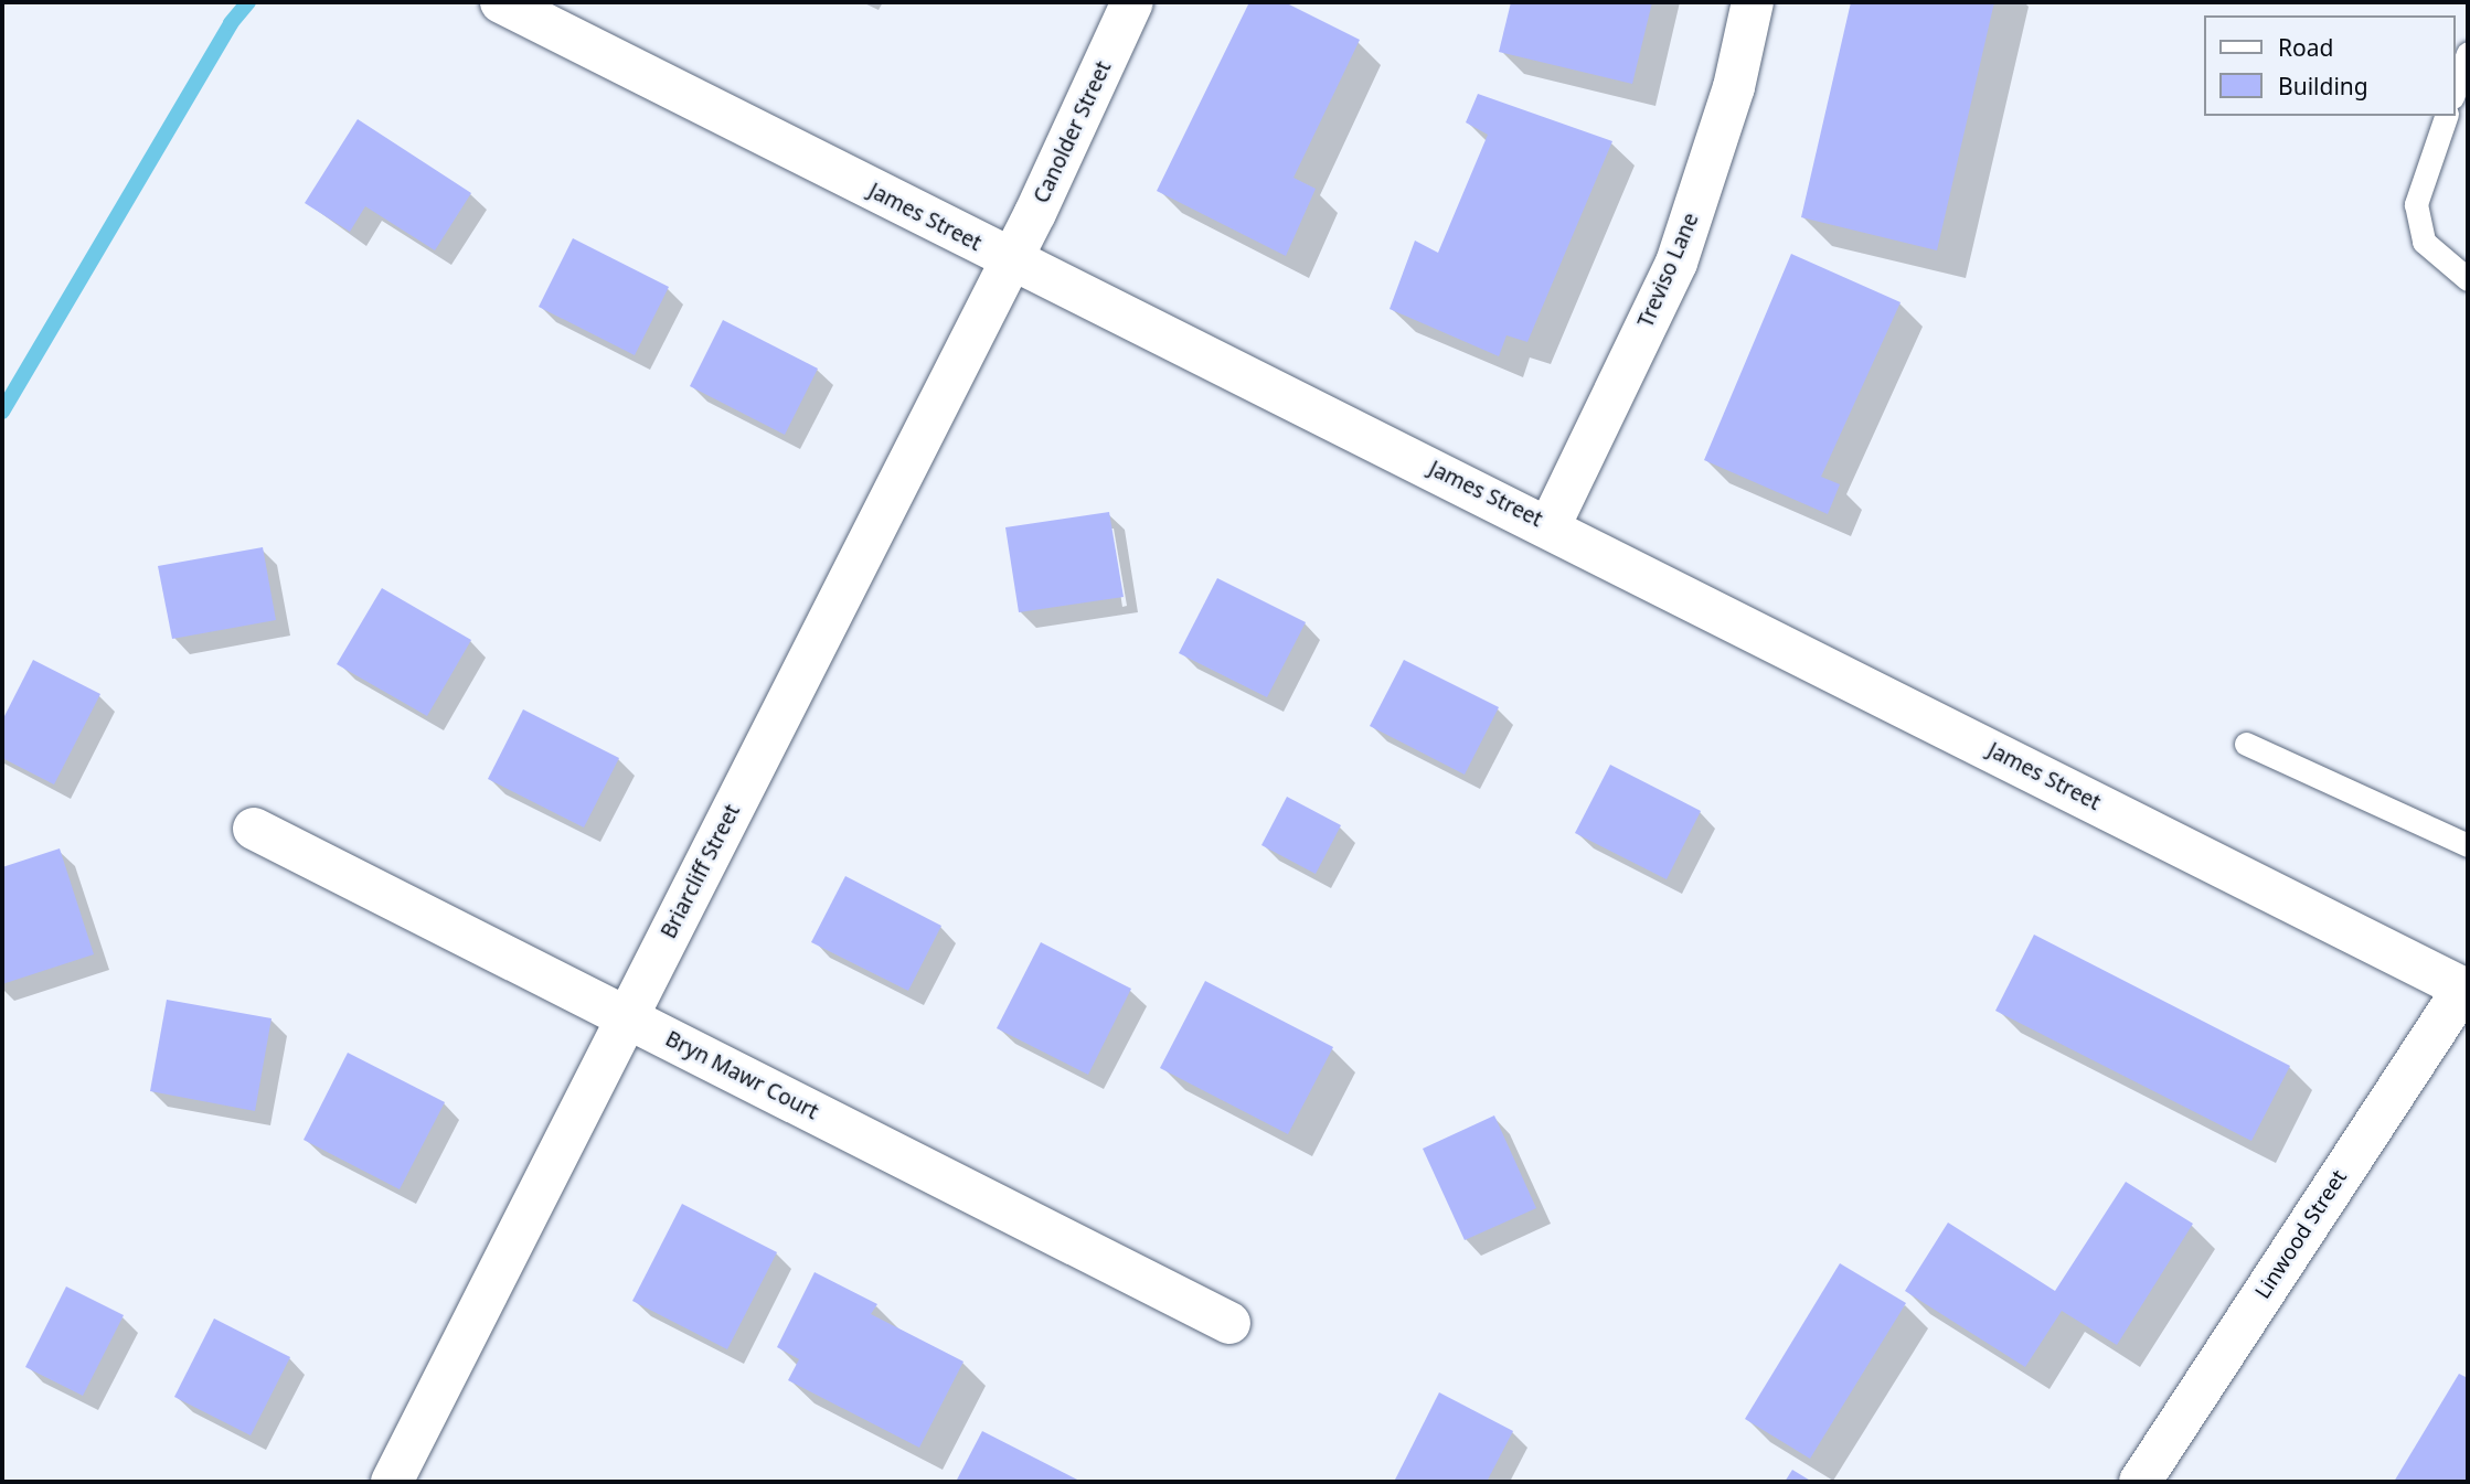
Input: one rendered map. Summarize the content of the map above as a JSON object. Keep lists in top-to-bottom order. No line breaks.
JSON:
{"streets":{"street":["Canolder Street","James Street","Treviso Lane","Briarcliff Street","Bryn Mawr Court","Linwood Street"]},"crossings":[["Canolder Street","James Street"],["Canolder Street","Briarcliff Street"],["James Street","Treviso Lane"],["James Street","Briarcliff Street"],["James Street","Linwood Street"],["Briarcliff Street","Bryn Mawr Court"]],"legend":["Road","Building"]}
